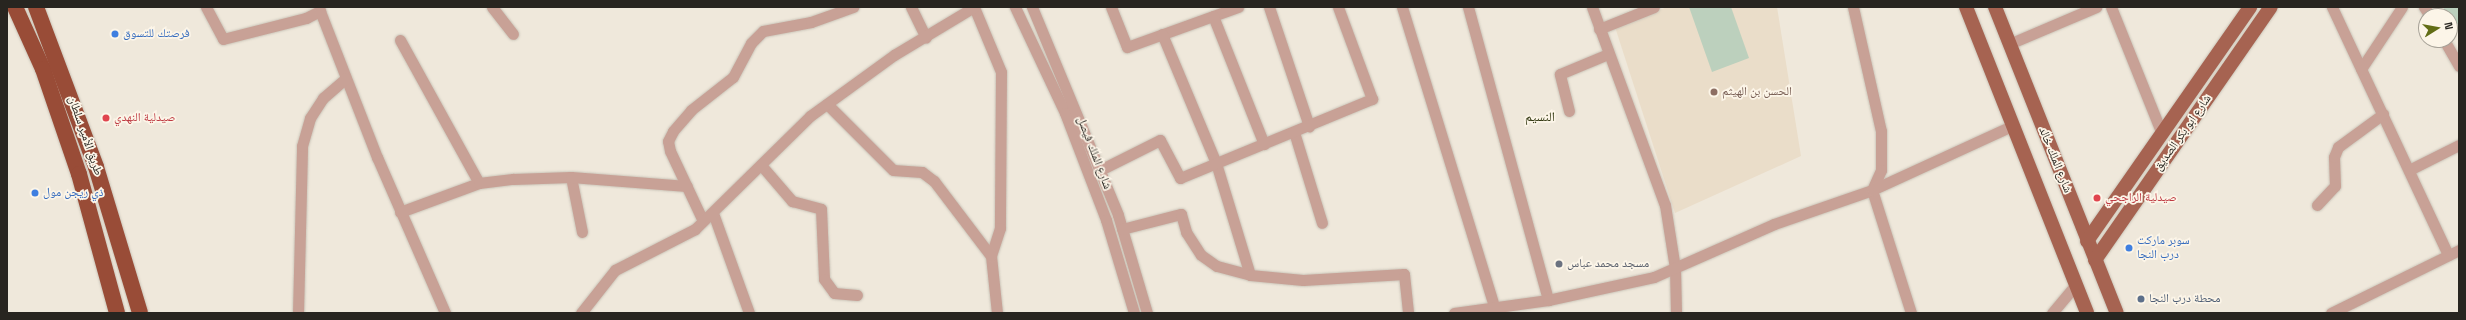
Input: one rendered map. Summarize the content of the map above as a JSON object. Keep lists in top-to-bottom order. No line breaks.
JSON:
{"streets":{"highway":["طريق الأمير سلطان"],"main road":["شارع ابو بكر الصديق","شارع الملك خالد"],"street":["شارع الملك فيصل"]},"crossings":[["شارع ابو بكر الصديق","شارع الملك خالد"]],"districts":["النسيم"],"places":["فرصتك للتسوق","الحسن بن الهيثم","صيدلية النهدي","ذي ريجن مول","صيدلية الراجحي","سوبر ماركت درب النجا","مسجد محمد عباس","محطة درب النجا"],"north":"right"}
